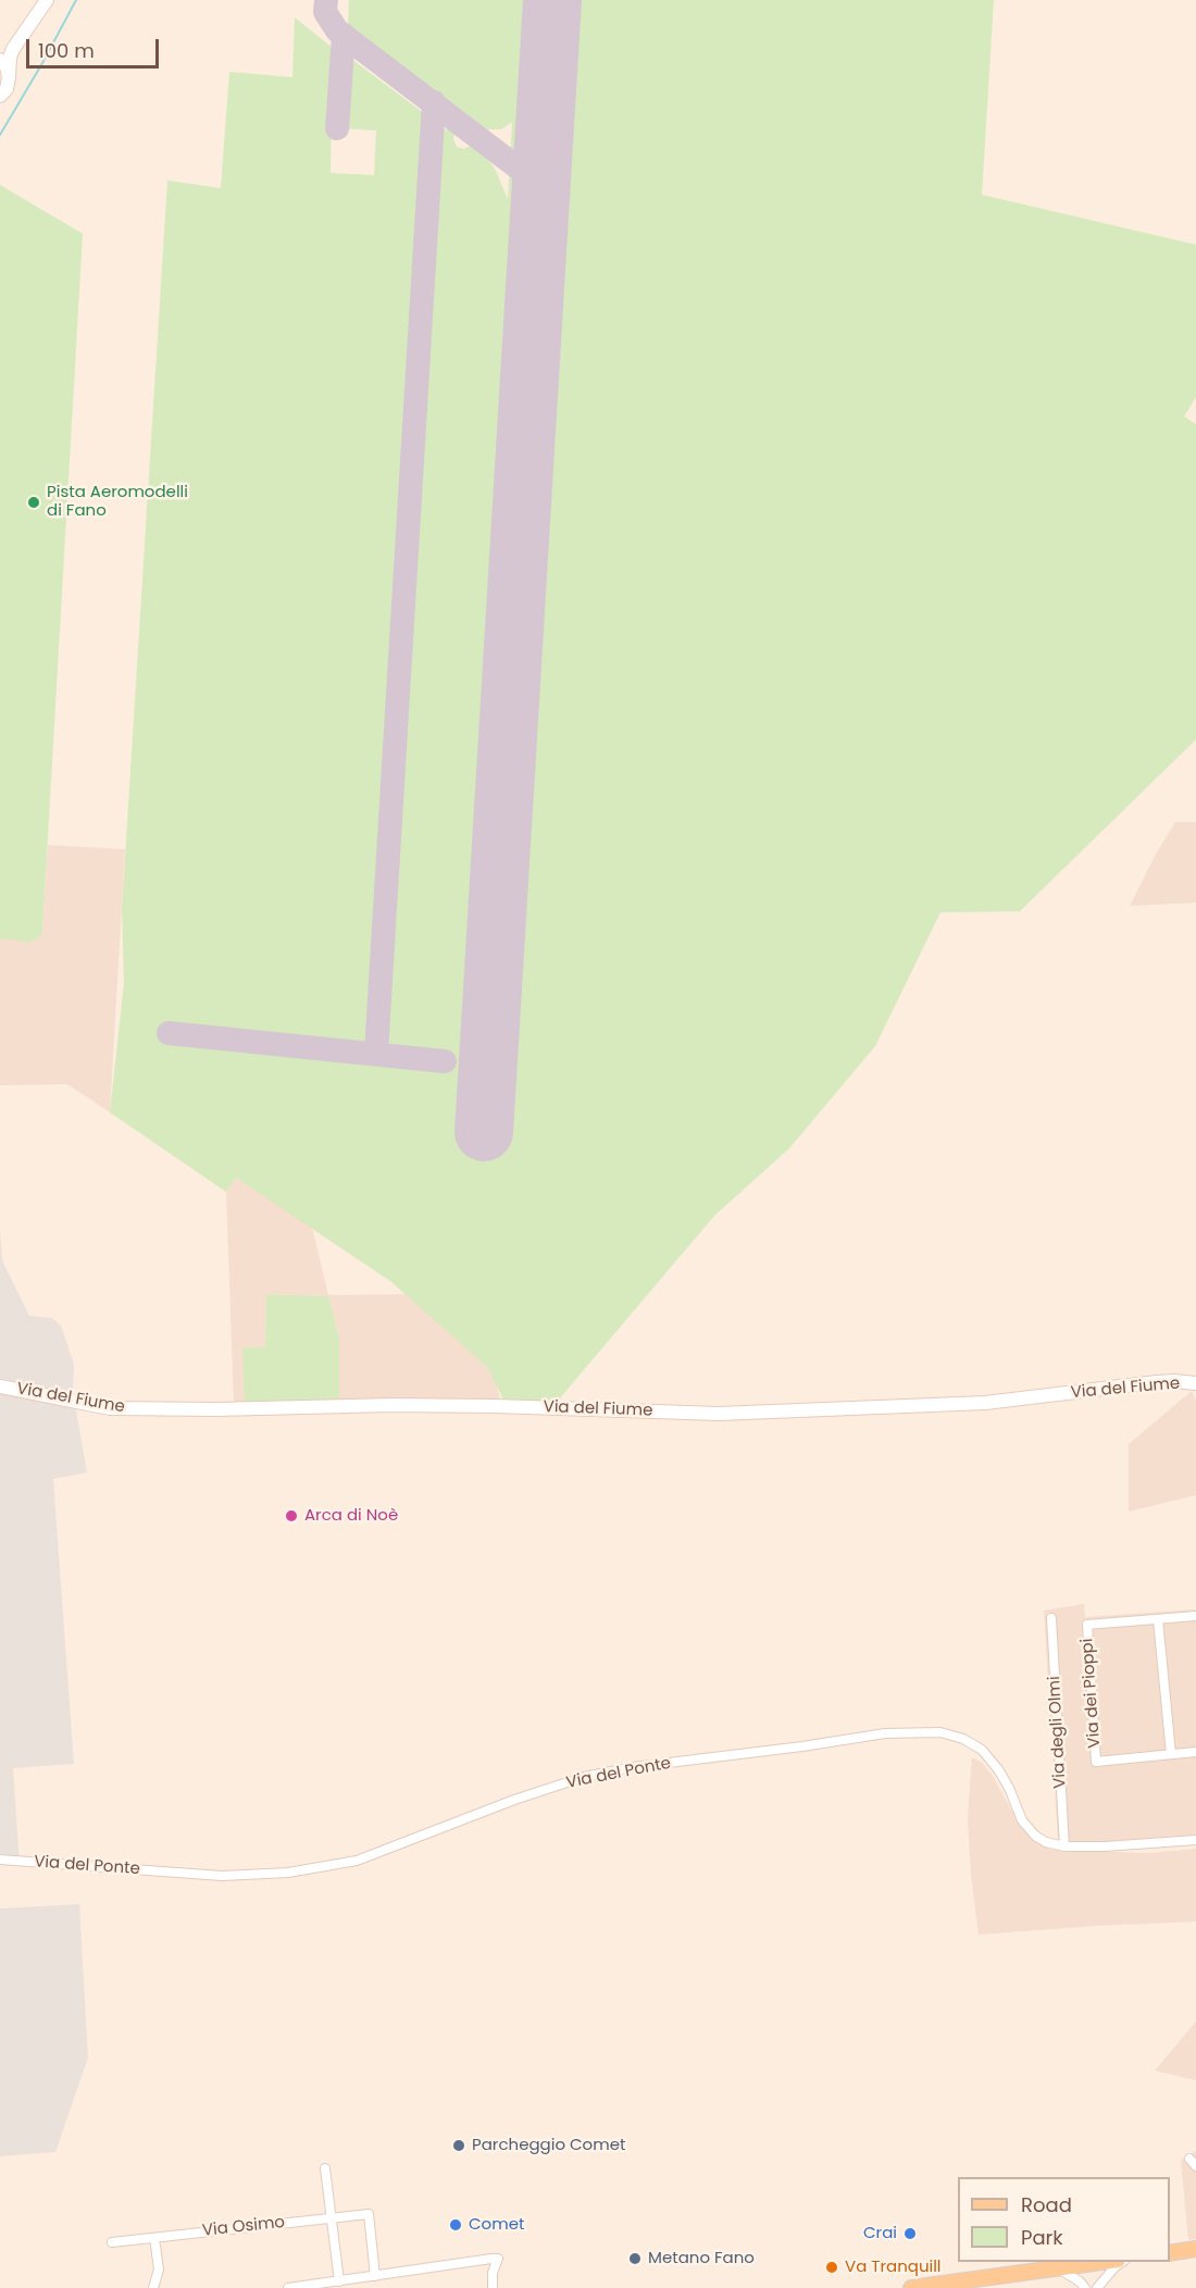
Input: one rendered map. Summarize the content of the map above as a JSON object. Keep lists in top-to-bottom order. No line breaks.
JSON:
{"streets":{"street":["Via del Fiume","Via dei Pioppi","Via degli Olmi","Via del Ponte","Via Osimo"]},"crossings":[["Via degli Olmi","Via del Ponte"]],"places":["Pista Aeromodelli di Fano","Arca di Noè","Parcheggio Comet","Comet","Crai","Metano Fano","Va Tranquill"],"legend":["Road","Park"],"scale_bar":"100 m"}
